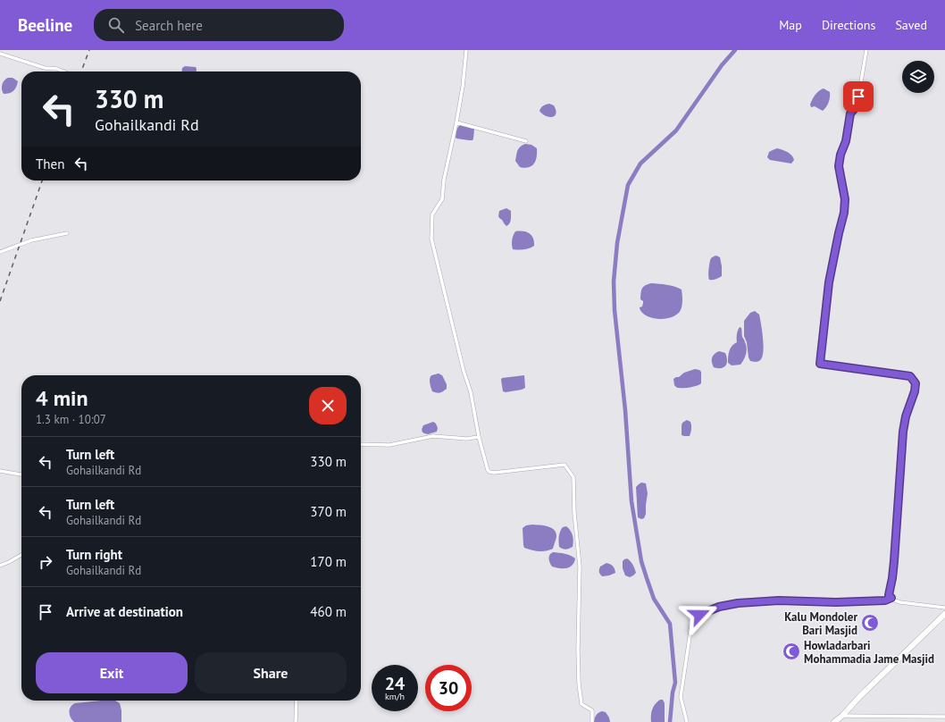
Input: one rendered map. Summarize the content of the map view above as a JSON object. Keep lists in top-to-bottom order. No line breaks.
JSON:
{"places":{"mosque":["Kalu Mondoler Bari Masjid","Howladarbari Mohammadia Jame Masjid"]},"page":{"header":"Beeline","search":"Search here","nav":["Map","Directions","Saved"],"turn":["330 m","Gohailkandi Rd"],"then":"Then","heading":["4 min","1.3 km · 10:07"],"list":[{"name":"Turn left","note":"Gohailkandi Rd","value":"330 m"},{"name":"Turn left","note":"Gohailkandi Rd","value":"370 m"},{"name":"Turn right","note":"Gohailkandi Rd","value":"170 m"},{"name":"Arrive at destination","value":"460 m"}],"buttons":["Exit","Share"],"speed":"24 km/h","limit":"30"}}
